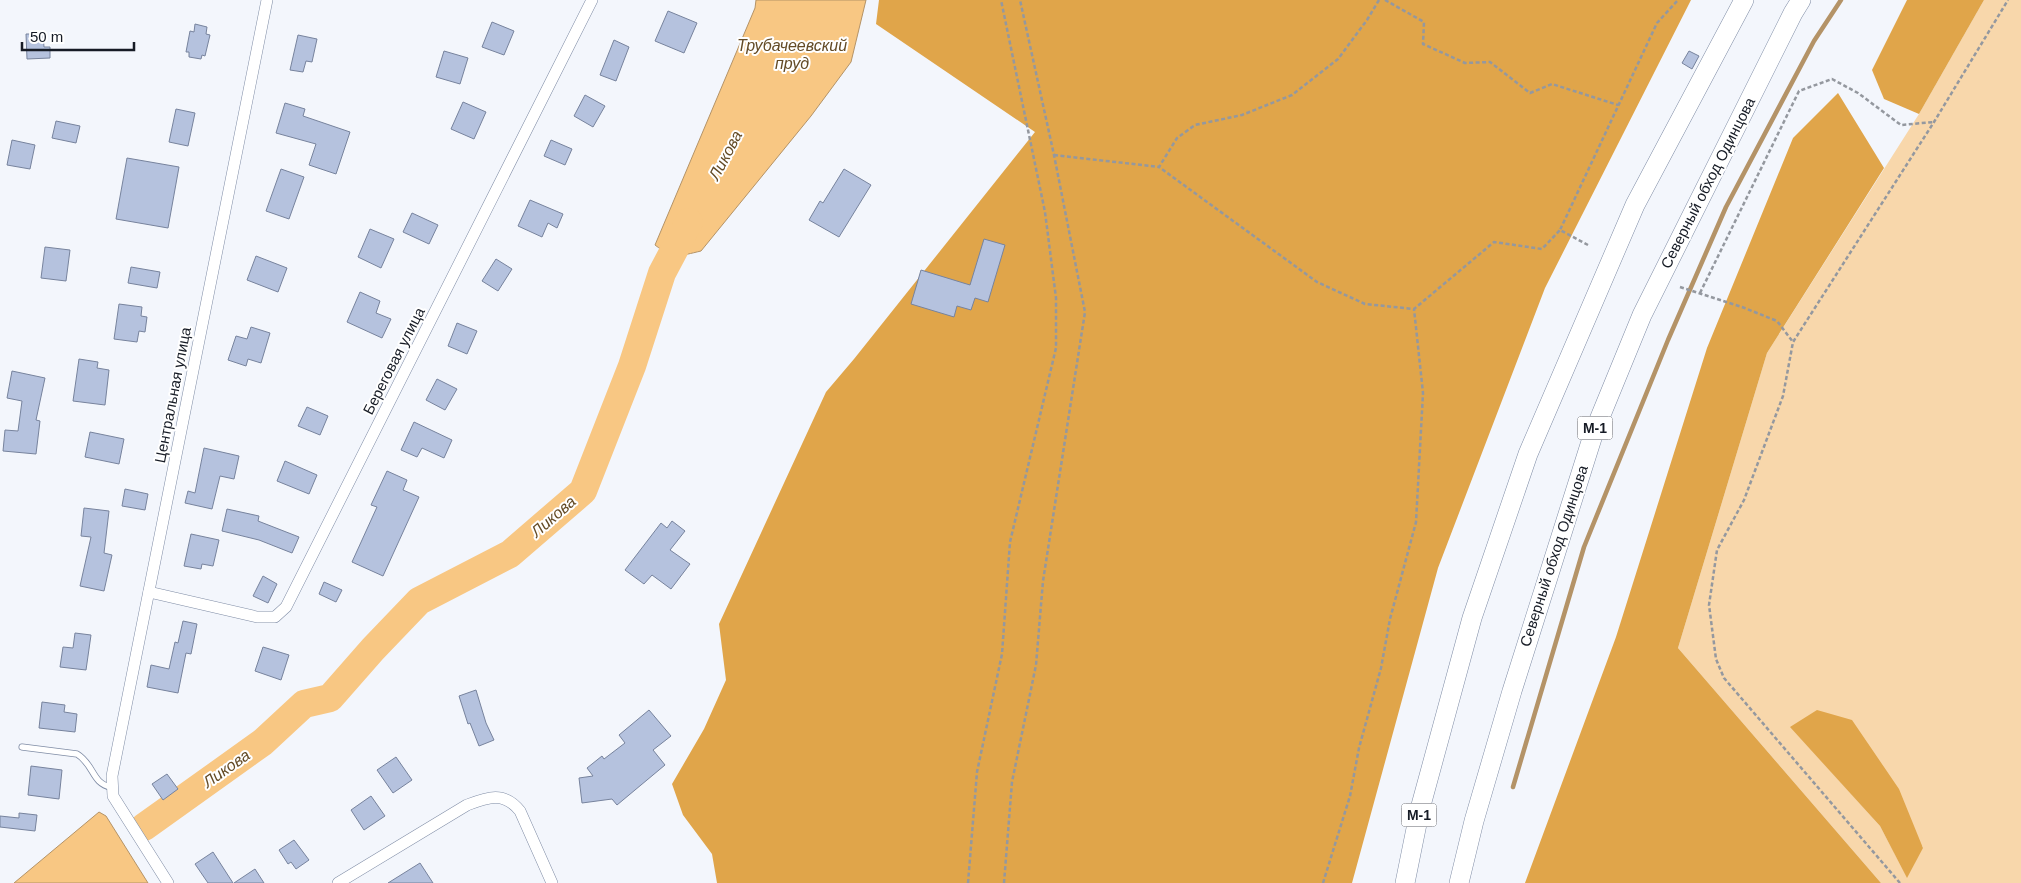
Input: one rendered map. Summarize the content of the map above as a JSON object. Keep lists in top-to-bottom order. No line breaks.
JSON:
{"streets":{"highway":["Северный обход Одинцова","М-1"],"street":["Береговая улица","Центральная улица"]},"crossings":[["Береговая улица","Центральная улица"]],"water":["Трубачеевский пруд","Ликова"],"scale_bar":"50 m"}
